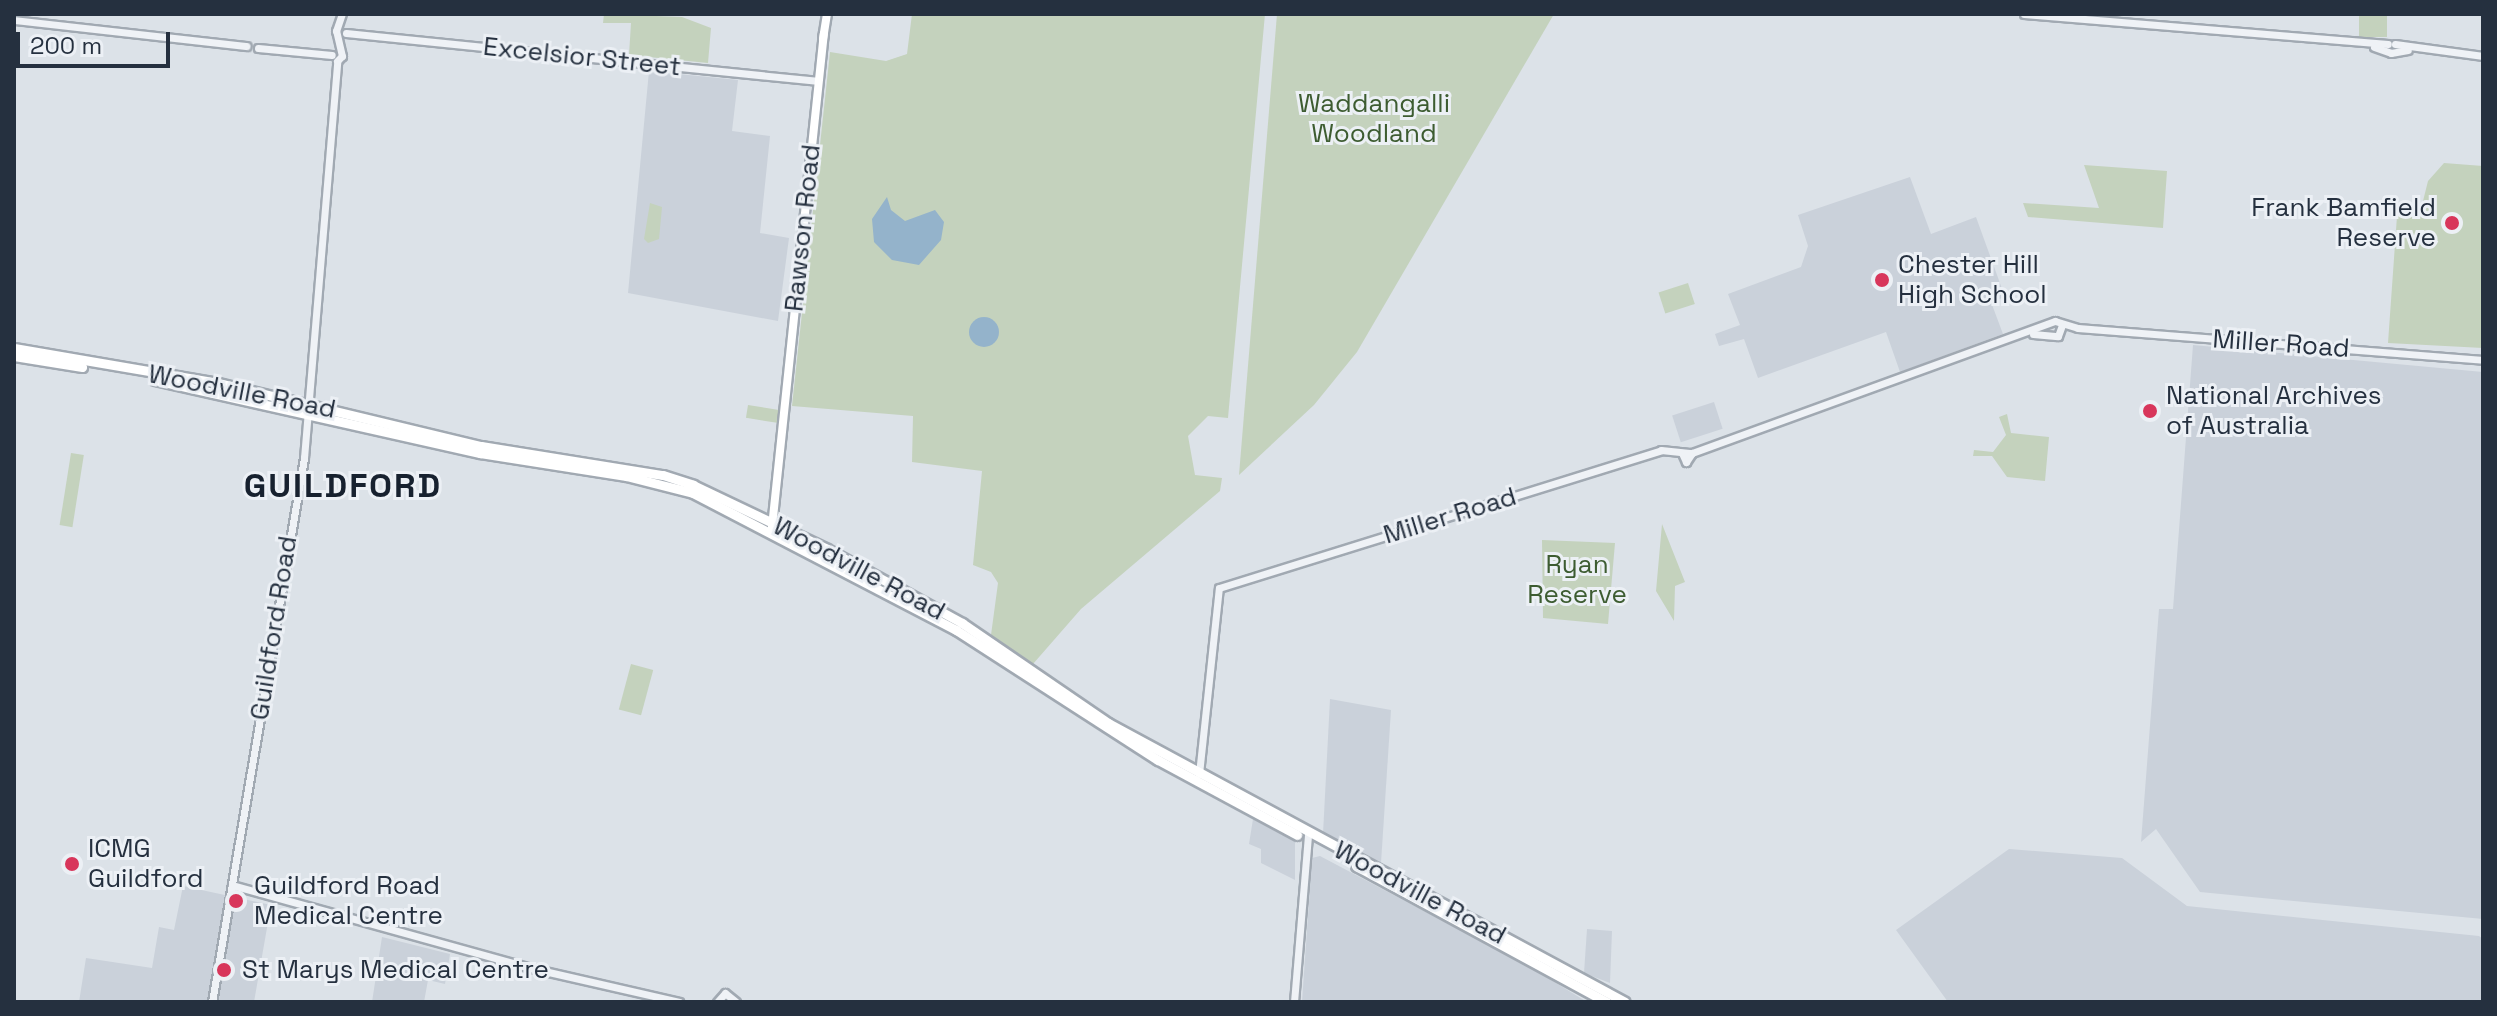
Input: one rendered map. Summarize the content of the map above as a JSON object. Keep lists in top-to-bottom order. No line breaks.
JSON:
{"streets":{"main road":["Rawson Road","Woodville Road"],"street":["Excelsior Street","Miller Road","Guildford Road"]},"crossings":[["Excelsior Street","Rawson Road"],["Excelsior Street","Guildford Road"],["Rawson Road","Woodville Road"],["Miller Road","Woodville Road"],["Woodville Road","Guildford Road"]],"districts":["GUILDFORD"],"parks":["Waddangalli Woodland","Ryan Reserve"],"places":["Frank Bamfield Reserve","Chester Hill High School","National Archives of Australia","ICMG Guildford","Guildford Road Medical Centre","St Marys Medical Centre"],"scale_bar":"200 m"}
